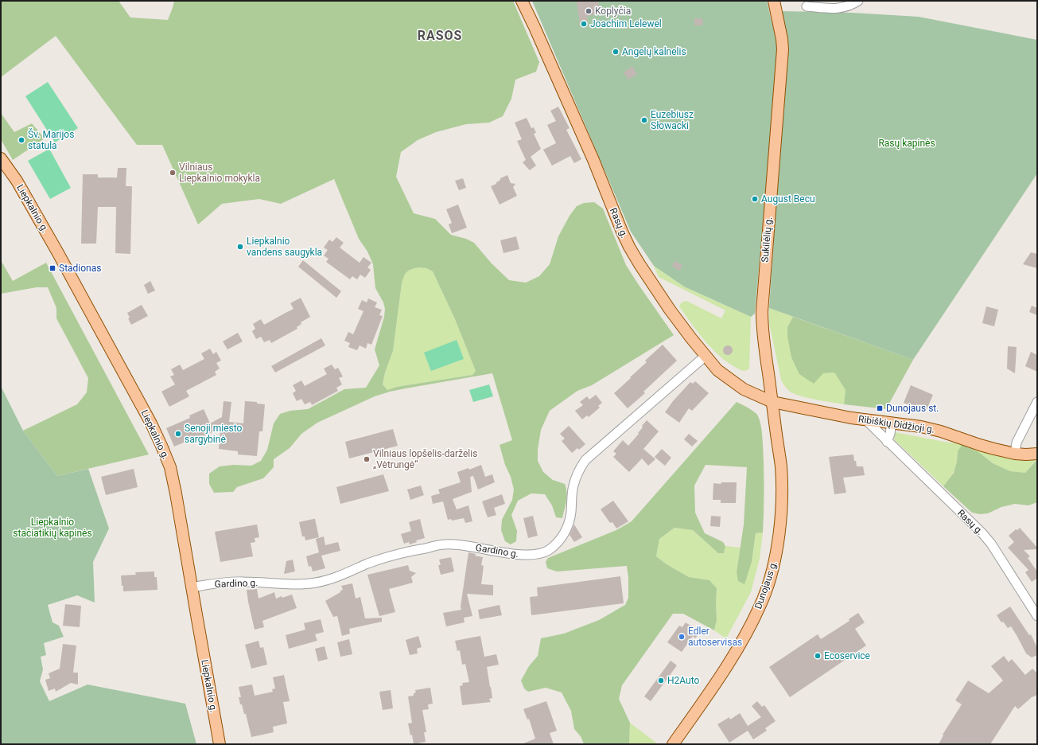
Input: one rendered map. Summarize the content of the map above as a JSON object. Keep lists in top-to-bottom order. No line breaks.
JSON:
{"streets":{"main road":["Liepkalnio g.","Rasų g.","Sukilėlių g.","Ribiškių Didžioji g.","Dunojaus g."],"street":["Gardino g."]},"crossings":[["Liepkalnio g.","Gardino g."],["Rasų g.","Sukilėlių g."],["Rasų g.","Ribiškių Didžioji g."],["Rasų g.","Gardino g."],["Rasų g.","Dunojaus g."],["Sukilėlių g.","Ribiškių Didžioji g."],["Sukilėlių g.","Dunojaus g."],["Ribiškių Didžioji g.","Dunojaus g."]],"districts":["RASOS"],"parks":["Rasų kapinės","Liepkalnio stačiatikių kapinės"],"places":{"other":["Koplyčia","Joachim Lelewel","Angelų kalnelis","Euzebiusz Słowacki","Šv. Marijos statula","Vilniaus Liepkalnio mokykla","August Becu","Liepkalnio vandens saugykla","Senoji miesto sargybinė","Vilniaus lopšelis-darželis „Vėtrungė“","Edler autoservisas","Ecoservice","H2Auto"],"transit":["Stadionas","Dunojaus st."]}}
